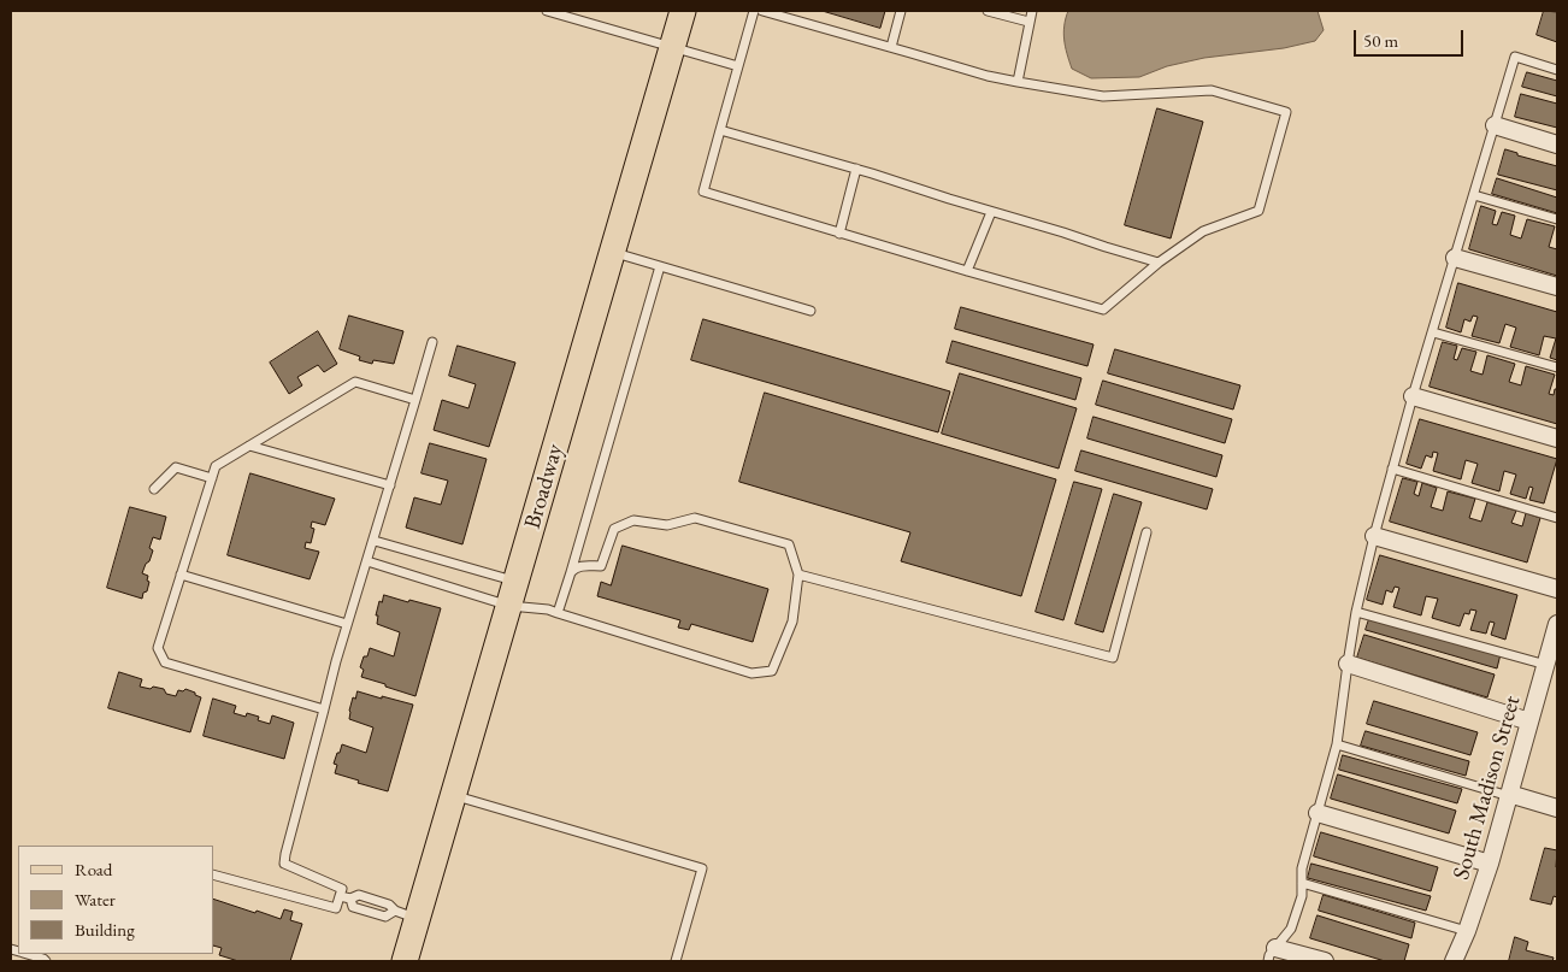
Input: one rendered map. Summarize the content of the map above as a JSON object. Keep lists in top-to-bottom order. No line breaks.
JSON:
{"streets":{"main road":["Broadway"],"street":["South Madison Street"]},"legend":["Road","Water","Building"],"scale_bar":"50 m"}
